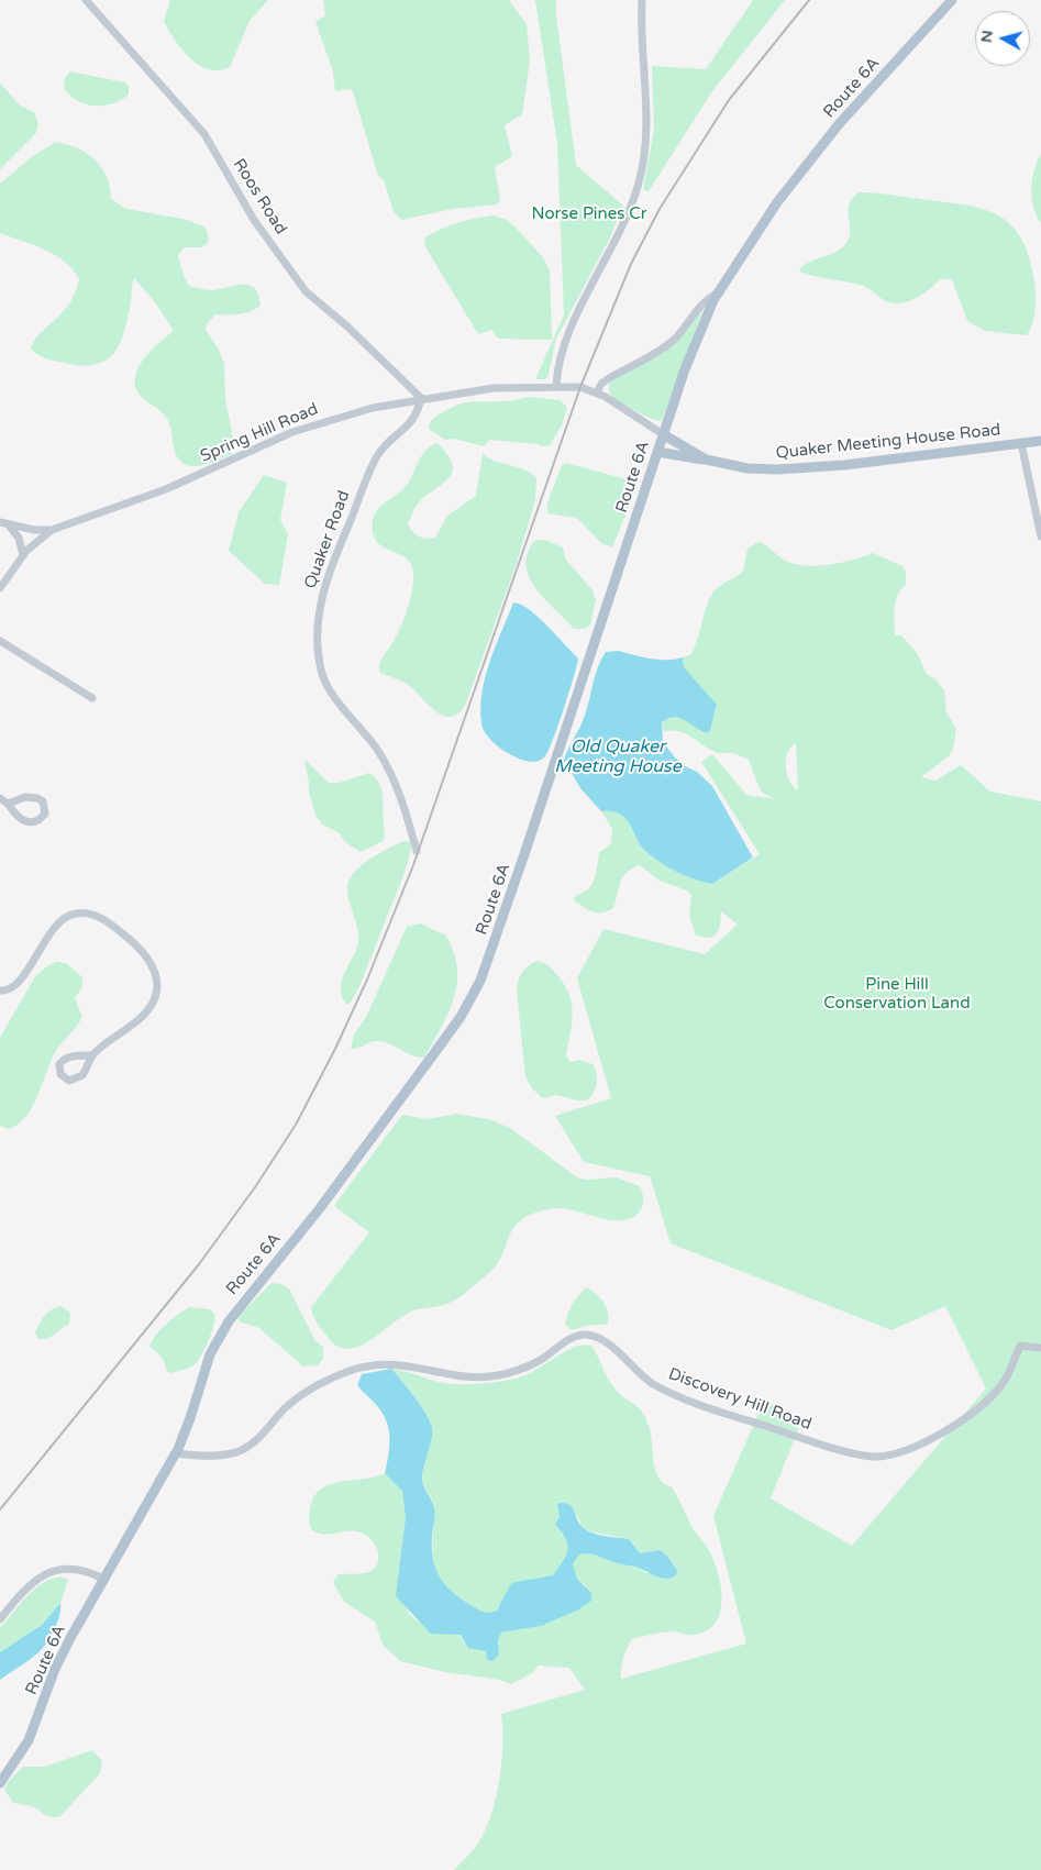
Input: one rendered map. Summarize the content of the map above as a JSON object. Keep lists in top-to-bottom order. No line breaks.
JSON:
{"streets":{"main road":["Route 6A","Quaker Meeting House Road"],"street":["Roos Road","Spring Hill Road","Quaker Road","Discovery Hill Road"]},"crossings":[["Route 6A","Spring Hill Road"],["Route 6A","Quaker Meeting House Road"],["Route 6A","Discovery Hill Road"],["Roos Road","Spring Hill Road"],["Roos Road","Quaker Road"],["Spring Hill Road","Quaker Meeting House Road"],["Spring Hill Road","Quaker Road"]],"water":["Old Quaker Meeting House"],"parks":["Norse Pines Cr","Pine Hill Conservation Land"],"north":"left"}
